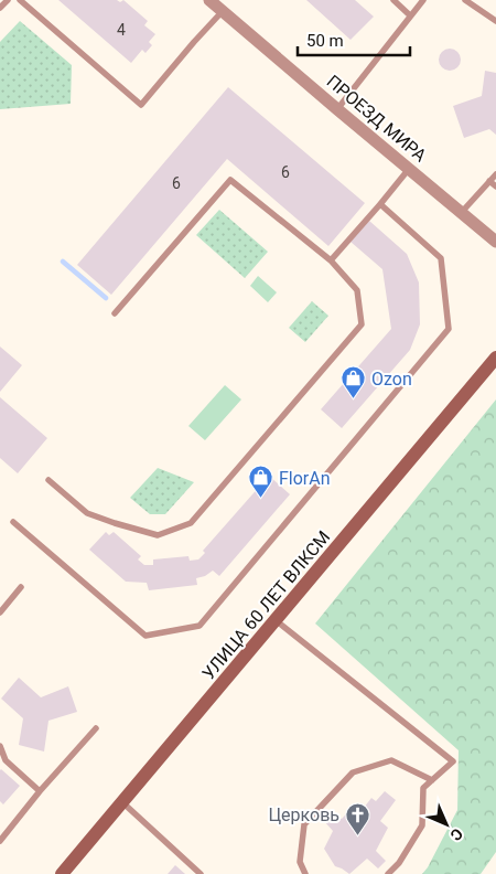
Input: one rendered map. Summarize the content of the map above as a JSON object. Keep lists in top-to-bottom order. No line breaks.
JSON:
{"streets":{"street":["ПРОЕЗД МИРА","УЛИЦА 60 ЛЕТ ВЛКСМ"]},"places":{"shop":["Ozon","FlorAn"],"church":["Церковь"]},"house_numbers":["4","6","6"],"scale_bar":"50 m","north":"bottom right"}
